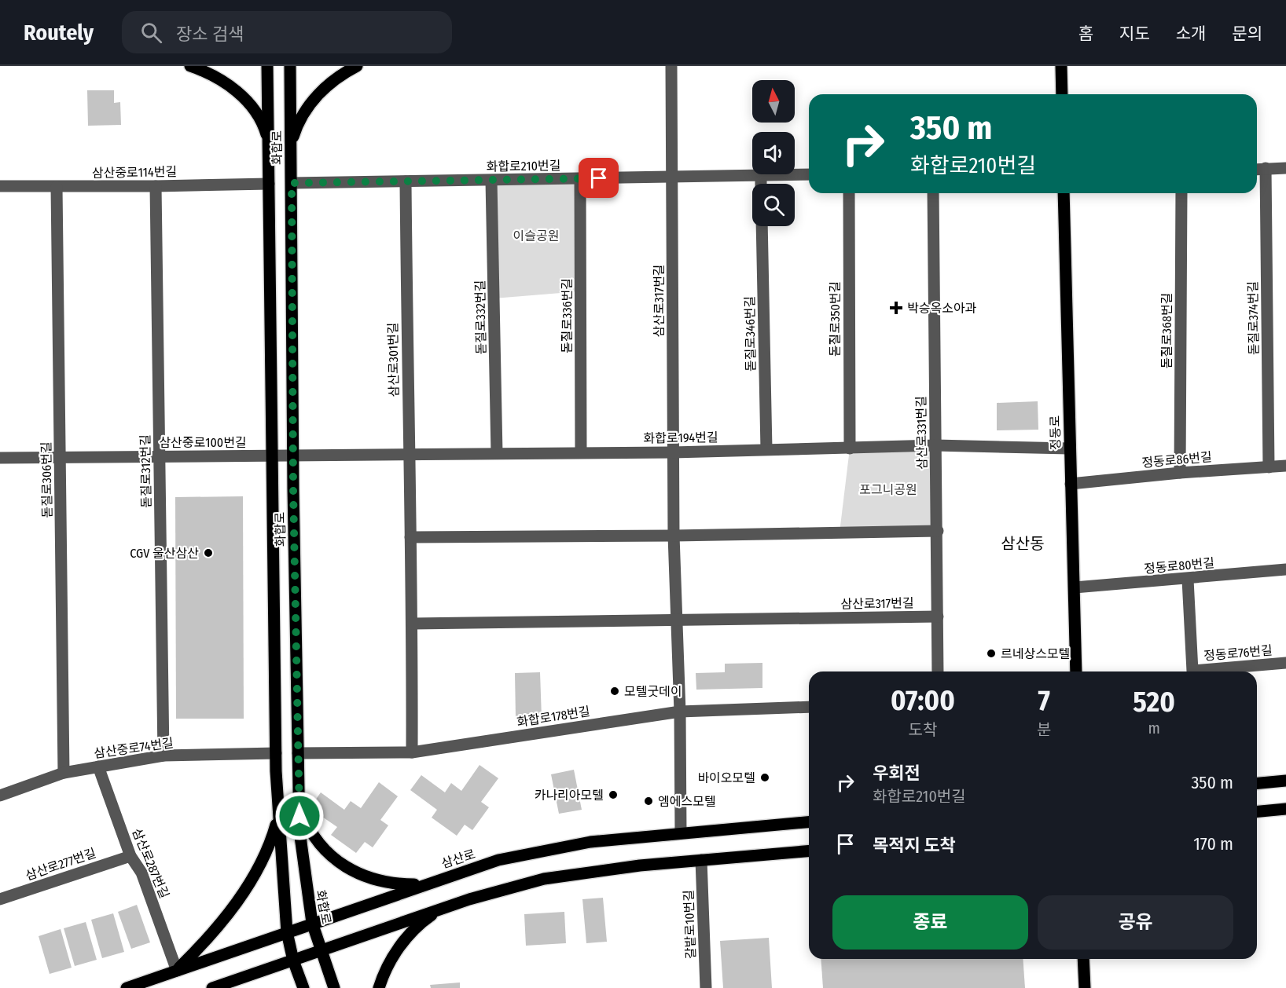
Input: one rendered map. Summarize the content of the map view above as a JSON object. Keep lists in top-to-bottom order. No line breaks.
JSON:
{"streets":{"main road":["화합로","정동로","삼산로"],"street":["화합로210번길","삼산중로114번길","삼산로317번길","돋질로336번길","돋질로332번길","돋질로374번길","돋질로350번길","돋질로368번길","돋질로346번길","삼산로301번길","삼산로331번길","화합로194번길","삼산중로100번길","정동로86번길","돋질로312번길","돋질로306번길","정동로80번길","정동로76번길","화합로178번길","삼산중로74번길","삼산로287번길","삼산로277번길","갈밭로10번길"]},"crossings":[["화합로","화합로210번길"],["화합로","삼산중로114번길"],["화합로","화합로194번길"],["화합로","삼산중로100번길"],["화합로","화합로178번길"],["화합로","삼산중로74번길"],["화합로","삼산로"],["화합로210번길","삼산로317번길"],["화합로210번길","돋질로336번길"],["화합로210번길","돋질로332번길"],["화합로210번길","삼산로301번길"],["삼산중로114번길","돋질로312번길"],["삼산중로114번길","돋질로306번길"],["삼산로317번길","삼산로331번길"],["삼산로317번길","화합로194번길"],["삼산로317번길","화합로178번길"],["삼산로317번길","삼산로"],["돋질로336번길","화합로194번길"],["돋질로332번길","화합로194번길"],["돋질로374번길","정동로86번길"],["돋질로350번길","화합로194번길"],["돋질로368번길","정동로86번길"],["돋질로346번길","화합로194번길"],["삼산로301번길","화합로194번길"],["삼산로301번길","화합로178번길"],["삼산로331번길","화합로194번길"],["정동로","화합로194번길"],["정동로","정동로86번길"],["정동로","정동로80번길"],["화합로194번길","삼산중로100번길"],["삼산중로100번길","돋질로312번길"],["삼산중로100번길","돋질로306번길"],["돋질로312번길","삼산중로74번길"],["돋질로306번길","삼산중로74번길"],["정동로80번길","정동로76번길"],["삼산중로74번길","삼산로287번길"],["삼산로","삼산로287번길"],["삼산로287번길","삼산로277번길"]],"districts":["삼산동"],"parks":["이슬공원","포그니공원"],"places":{"health":["박승옥소아과"],"other":["CGV 울산삼산","르네상스모텔","모텔굿데이","바이오모텔","카나리아모텔","엠에스모텔"]},"north":"top","page":{"header":"Routely","search":"장소 검색","nav":["홈","지도","소개","문의"],"turn":["350 m","화합로210번길"],"eta":["07:00","도착","7","분","520","m"],"list":[{"name":"우회전","note":"화합로210번길","value":"350 m"},{"name":"목적지 도착","value":"170 m"}],"buttons":["종료","공유"]}}
